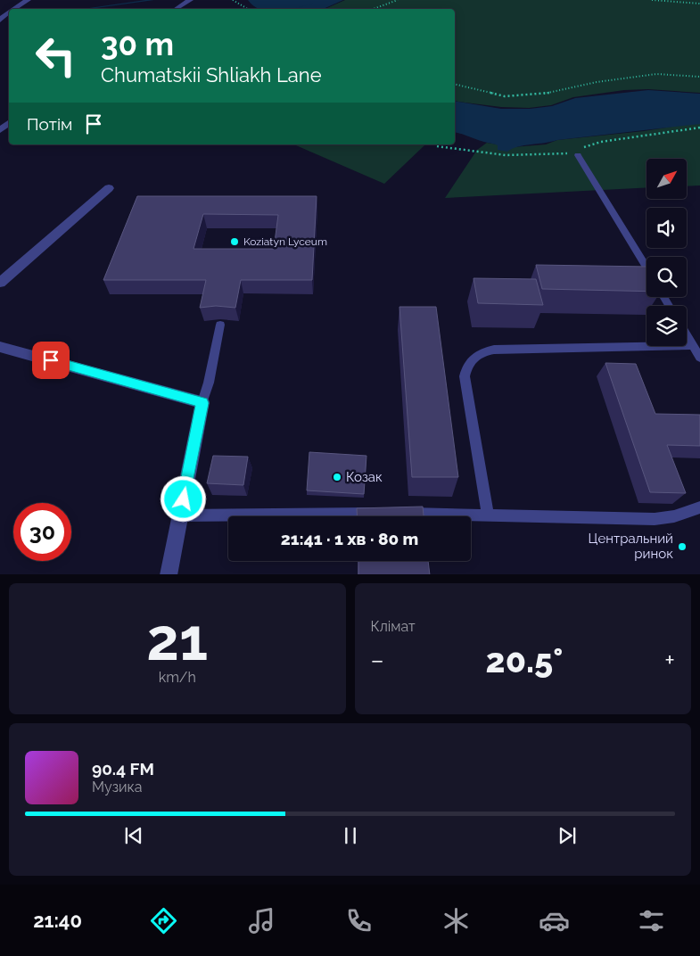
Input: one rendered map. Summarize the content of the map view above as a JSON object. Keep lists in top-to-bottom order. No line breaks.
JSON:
{"places":["Koziatyn Lyceum","Козак","Центральний ринок"],"north":"top right","page":{"turn":["30 m","Chumatskii Shliakh Lane"],"then":"Потім","limit":"30","trip":"21:41 · 1 хв · 80 m","tile":[["21","km/h"],"Клімат"],"heat":["−","20.5°","+"],"song":["90.4 FM","Музика"],"tabs":"21:40"}}
